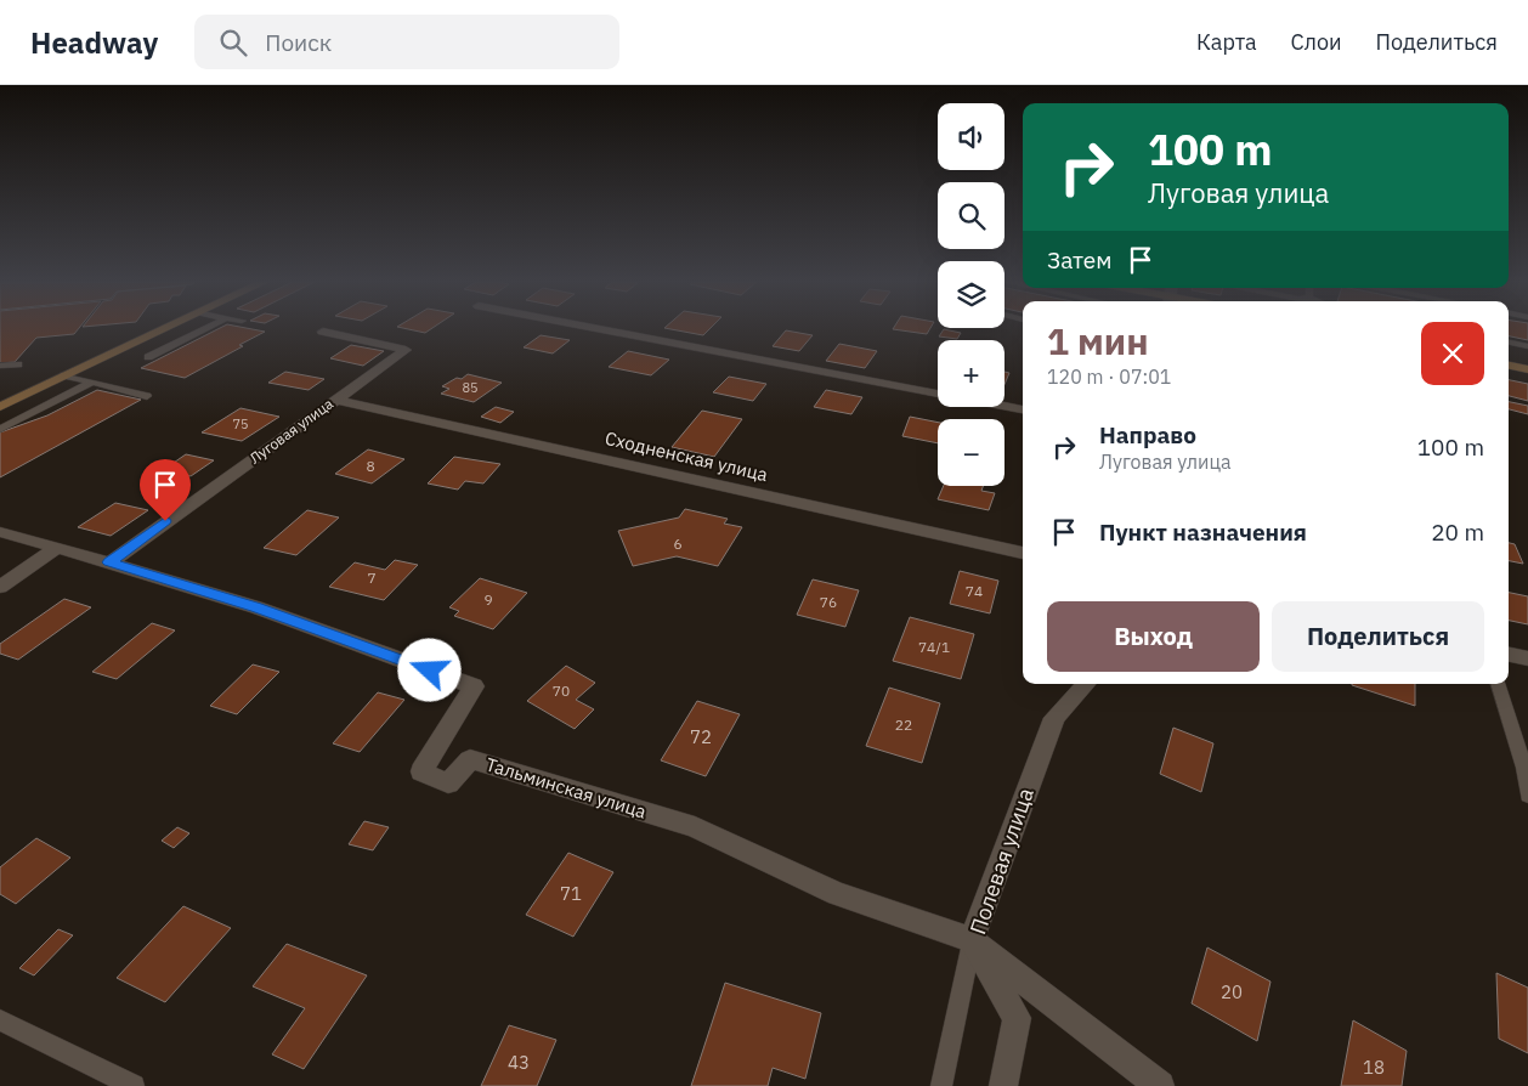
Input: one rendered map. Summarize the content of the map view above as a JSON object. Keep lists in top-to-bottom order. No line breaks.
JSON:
{"streets":{"street":["Луговая улица","Сходненская улица","Тальминская улица","Полевая улица"]},"crossings":[["Луговая улица","Сходненская улица"],["Луговая улица","Тальминская улица"],["Тальминская улица","Полевая улица"]],"house_numbers":["85","75","8","6","7","74","9","76","74/1","70","22","72","71","20","43","18"],"page":{"header":"Headway","search":"Поиск","nav":["Карта","Слои","Поделиться"],"map_buttons":["+","−"],"turn":["100 m","Луговая улица"],"then":"Затем","heading":["1 мин","120 m · 07:01"],"list":[{"name":"Направо","note":"Луговая улица","value":"100 m"},{"name":"Пункт назначения","value":"20 m"}],"buttons":["Выход","Поделиться"]}}
